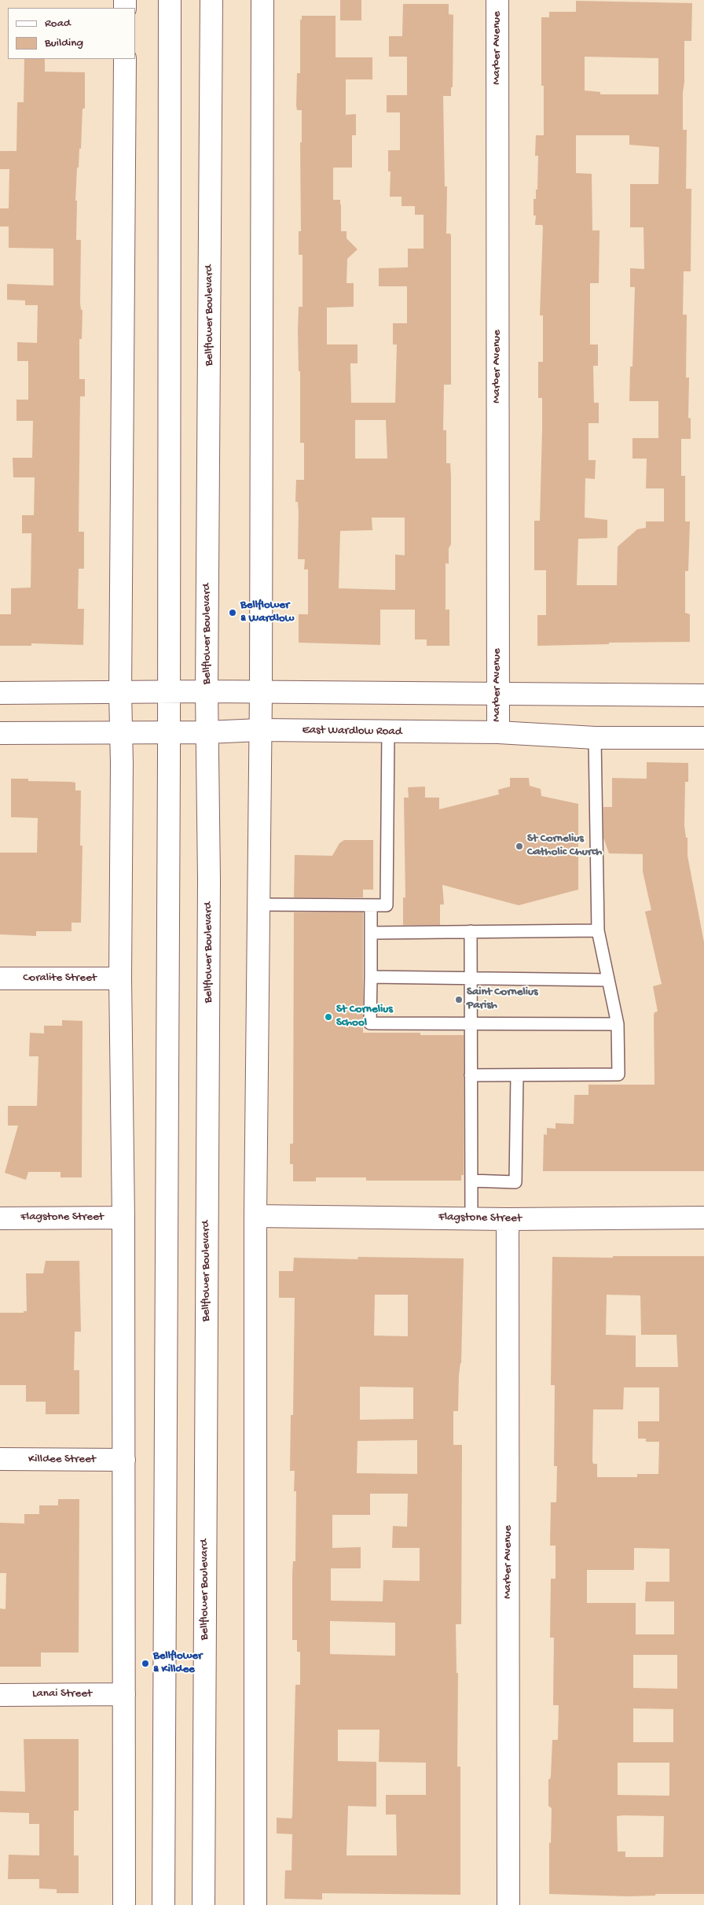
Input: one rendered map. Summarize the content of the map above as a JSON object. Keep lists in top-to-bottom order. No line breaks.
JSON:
{"streets":{"street":["Marber Avenue","Bellflower Boulevard","East Wardlow Road","Coralite Street","Flagstone Street","Killdee Street","Lanai Street"]},"crossings":[["Marber Avenue","East Wardlow Road"],["Marber Avenue","Flagstone Street"],["Bellflower Boulevard","East Wardlow Road"]],"places":["Bellflower & Wardlow","St Cornelius Catholic Church","Saint Cornelius Parish","St Cornelius School","Bellflower & Killdee"],"legend":["Road","Building"]}
